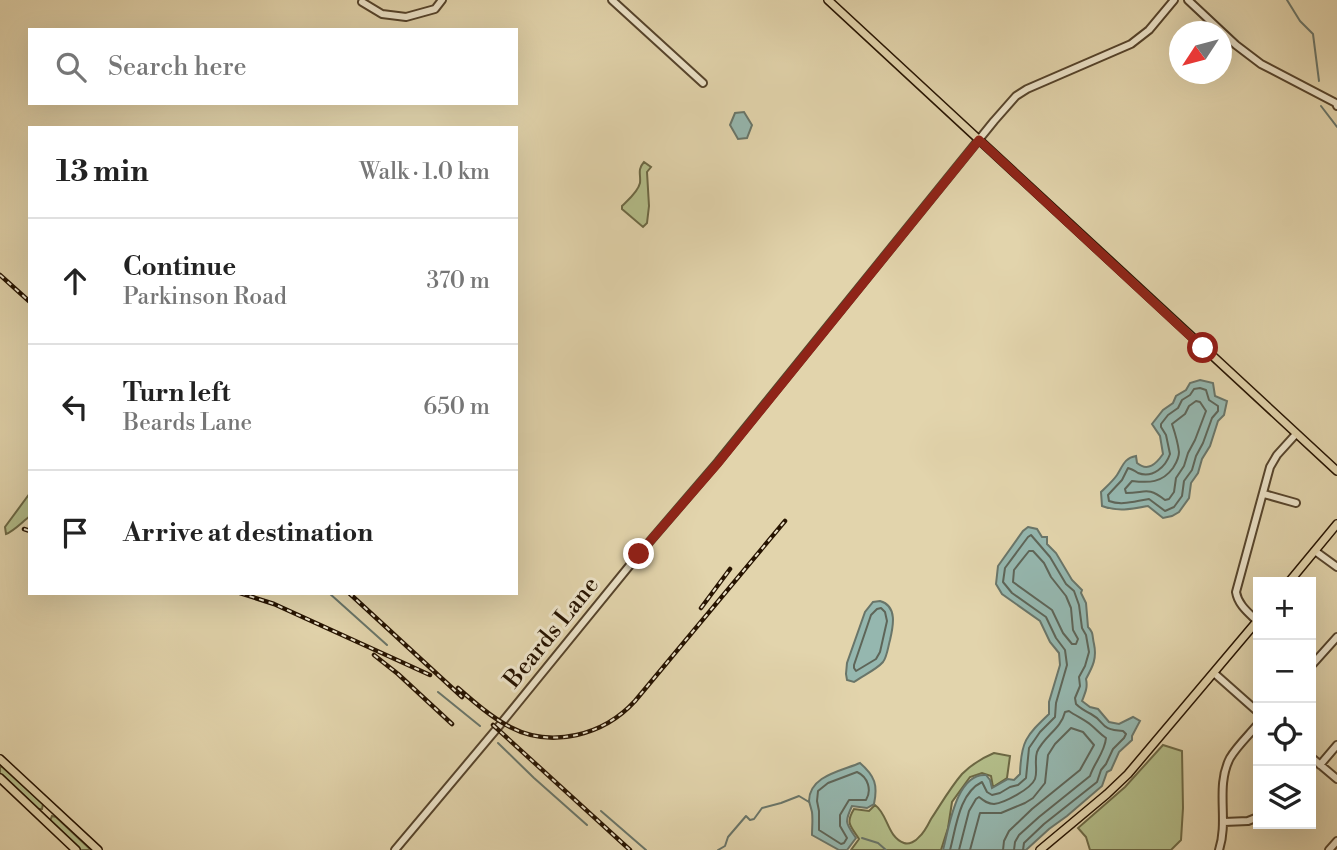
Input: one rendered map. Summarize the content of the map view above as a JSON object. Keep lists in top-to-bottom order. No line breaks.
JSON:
{"streets":{"street":["Beards Lane"]},"north":"bottom left","page":{"search":"Search here","heading":["13 min","Walk · 1.0 km"],"list":[["Continue","Parkinson Road","370 m"],["Turn left","Beards Lane","650 m"],"Arrive at destination"],"map_buttons":["+","−"]}}
